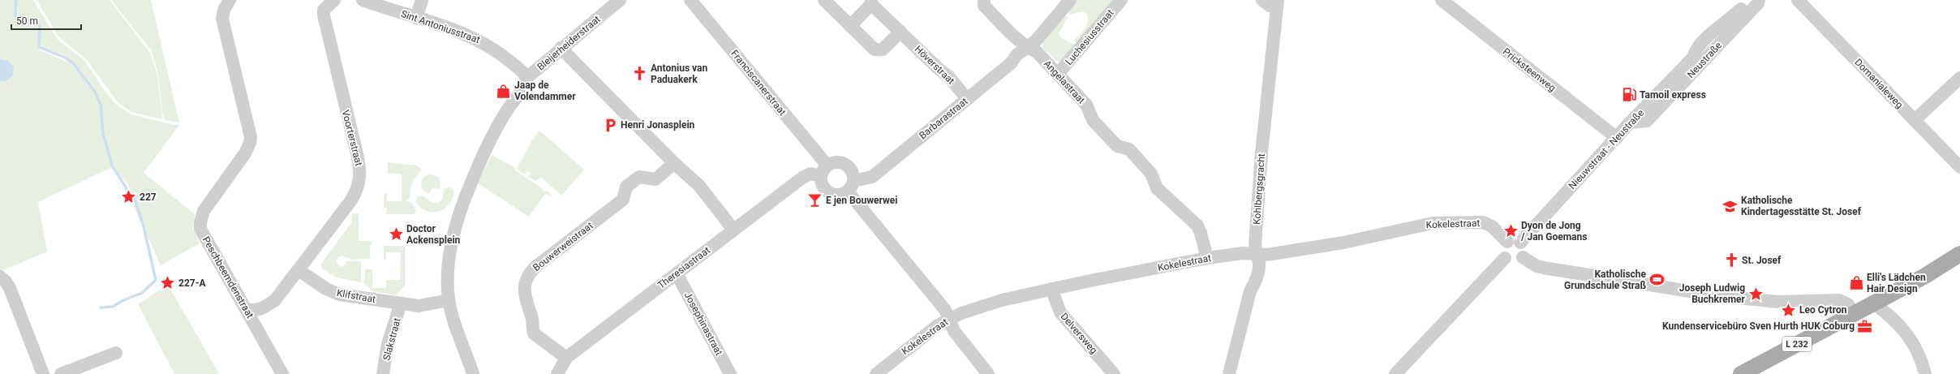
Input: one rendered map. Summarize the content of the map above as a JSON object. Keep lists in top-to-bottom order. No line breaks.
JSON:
{"streets":{"main road":["L 232"],"street":["Sint Antoniusstraat","Luchesiusstraat","Bleijerheiderstraat","Neustraße","Höverstraat","Pricksteenweg","Angelastraat","Franciscanerstraat","Domanialeweg","Barbarastraat","Voorterstraat","Nieuwstraat - Neustraße","Kohlbergsgracht","Kokelestraat","Bouwerweistraat","Theresiastraat","Peschbeemdenstraat","Klifstraat","Josephinastraat","Delversweg","Slakstraat"]},"crossings":[["Sint Antoniusstraat","Bleijerheiderstraat"],["Luchesiusstraat","Angelastraat"],["Neustraße","Nieuwstraat - Neustraße"],["Höverstraat","Barbarastraat"],["Pricksteenweg","Nieuwstraat - Neustraße"],["Angelastraat","Barbarastraat"],["Angelastraat","Kokelestraat"],["Franciscanerstraat","Barbarastraat"],["Franciscanerstraat","Theresiastraat"],["Barbarastraat","Theresiastraat"],["Voorterstraat","Peschbeemdenstraat"],["Voorterstraat","Klifstraat"],["Nieuwstraat - Neustraße","Kokelestraat"],["Kohlbergsgracht","Kokelestraat"],["Kokelestraat","Delversweg"],["Bouwerweistraat","Theresiastraat"],["Theresiastraat","Josephinastraat"],["Klifstraat","Slakstraat"]],"places":{"church":["Antonius van Paduakerk","St. Josef"],"shop":["Jaap de Volendammer","Elli's Lädchen Hair Design"],"fuel station":["Tamoil express"],"parking":["Henri Jonasplein"],"place":["227","Dyon de Jong / Jan Goemans","Doctor Ackensplein","227-A","Joseph Ludwig Buchkremer","Leo Cytron"],"bar":["E jen Bouwerwei"],"school or university":["Katholische Kindertagesstätte St. Josef"],"sports":["Katholische Grundschule Straß"],"office":["Kundenservicebüro Sven Hurth HUK Coburg"]},"scale_bar":"50 m"}
